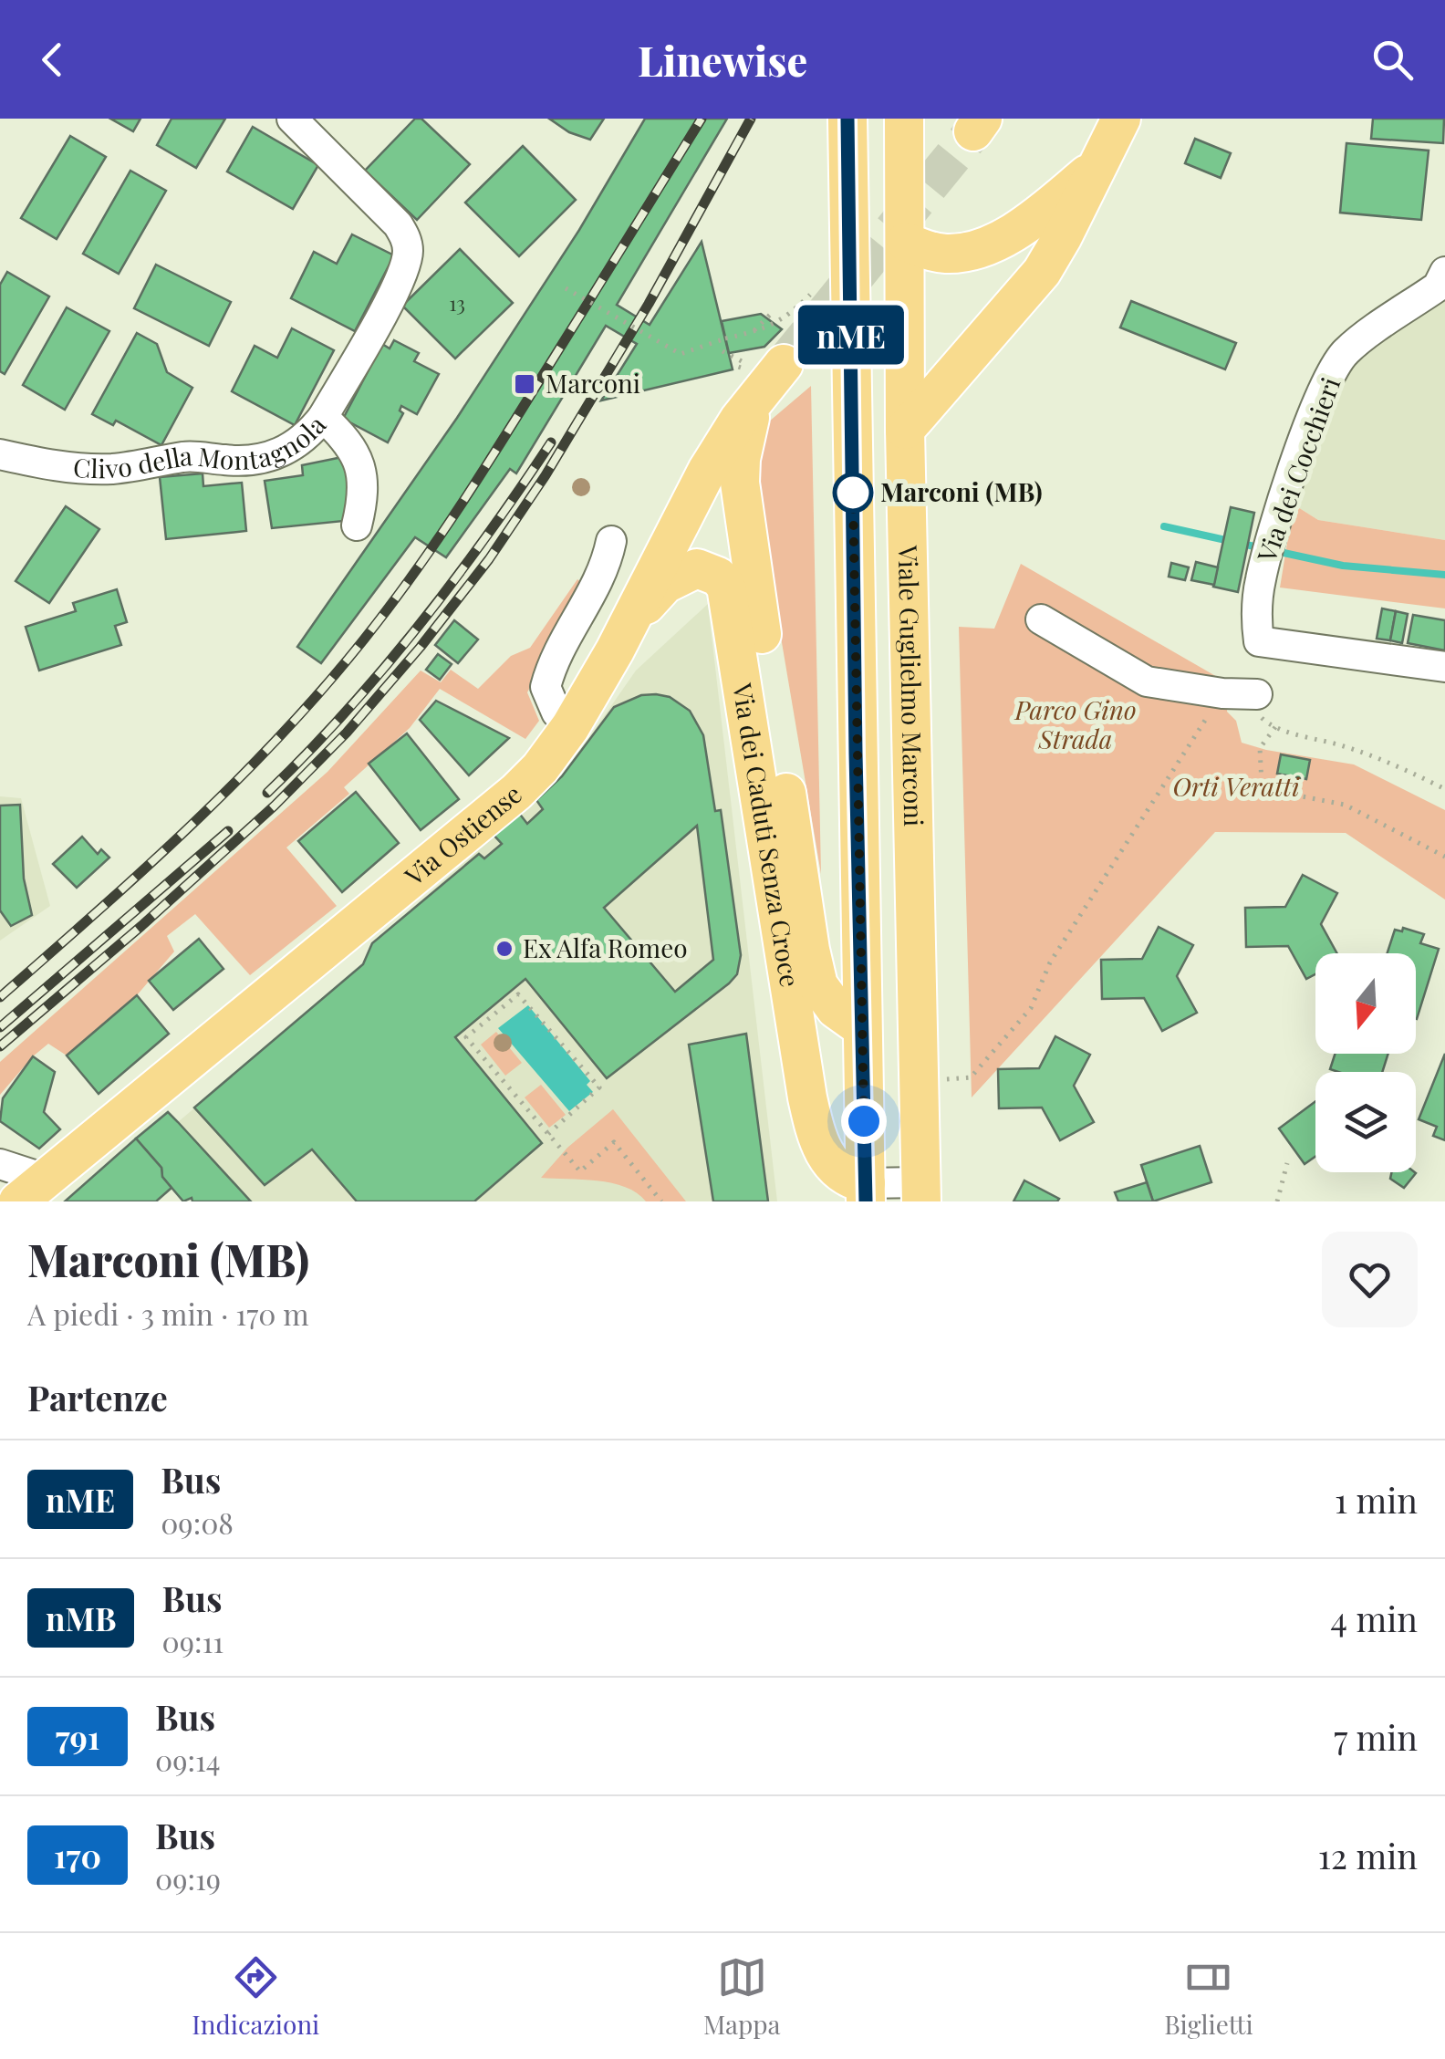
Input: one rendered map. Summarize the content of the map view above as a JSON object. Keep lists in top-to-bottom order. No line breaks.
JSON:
{"streets":{"main road":["Viale Guglielmo Marconi","Via Ostiense","Via dei Caduti Senza Croce"],"street":["Clivo della Montagnola","Via dei Cocchieri"]},"crossings":[["Via Ostiense","Via dei Caduti Senza Croce"]],"parks":["Parco Gino Strada","Orti Veratti"],"places":{"transit":["Marconi"],"other":["Marconi (MB)","Ex Alfa Romeo"]},"lines":["bus line nME"],"house_numbers":["13"],"north":"bottom","page":{"header":"Linewise","on_map":"nME","heading":[["Marconi (MB)","A piedi · 3 min · 170 m"],"Partenze"],"list":[{"mark":"nME","name":"Bus","note":"09:08","value":"1 min"},{"mark":"nMB","name":"Bus","note":"09:11","value":"4 min"},{"mark":"791","name":"Bus","note":"09:14","value":"7 min"},{"mark":"170","name":"Bus","note":"09:19","value":"12 min"}],"tabs":["Indicazioni","Mappa","Biglietti"]}}
